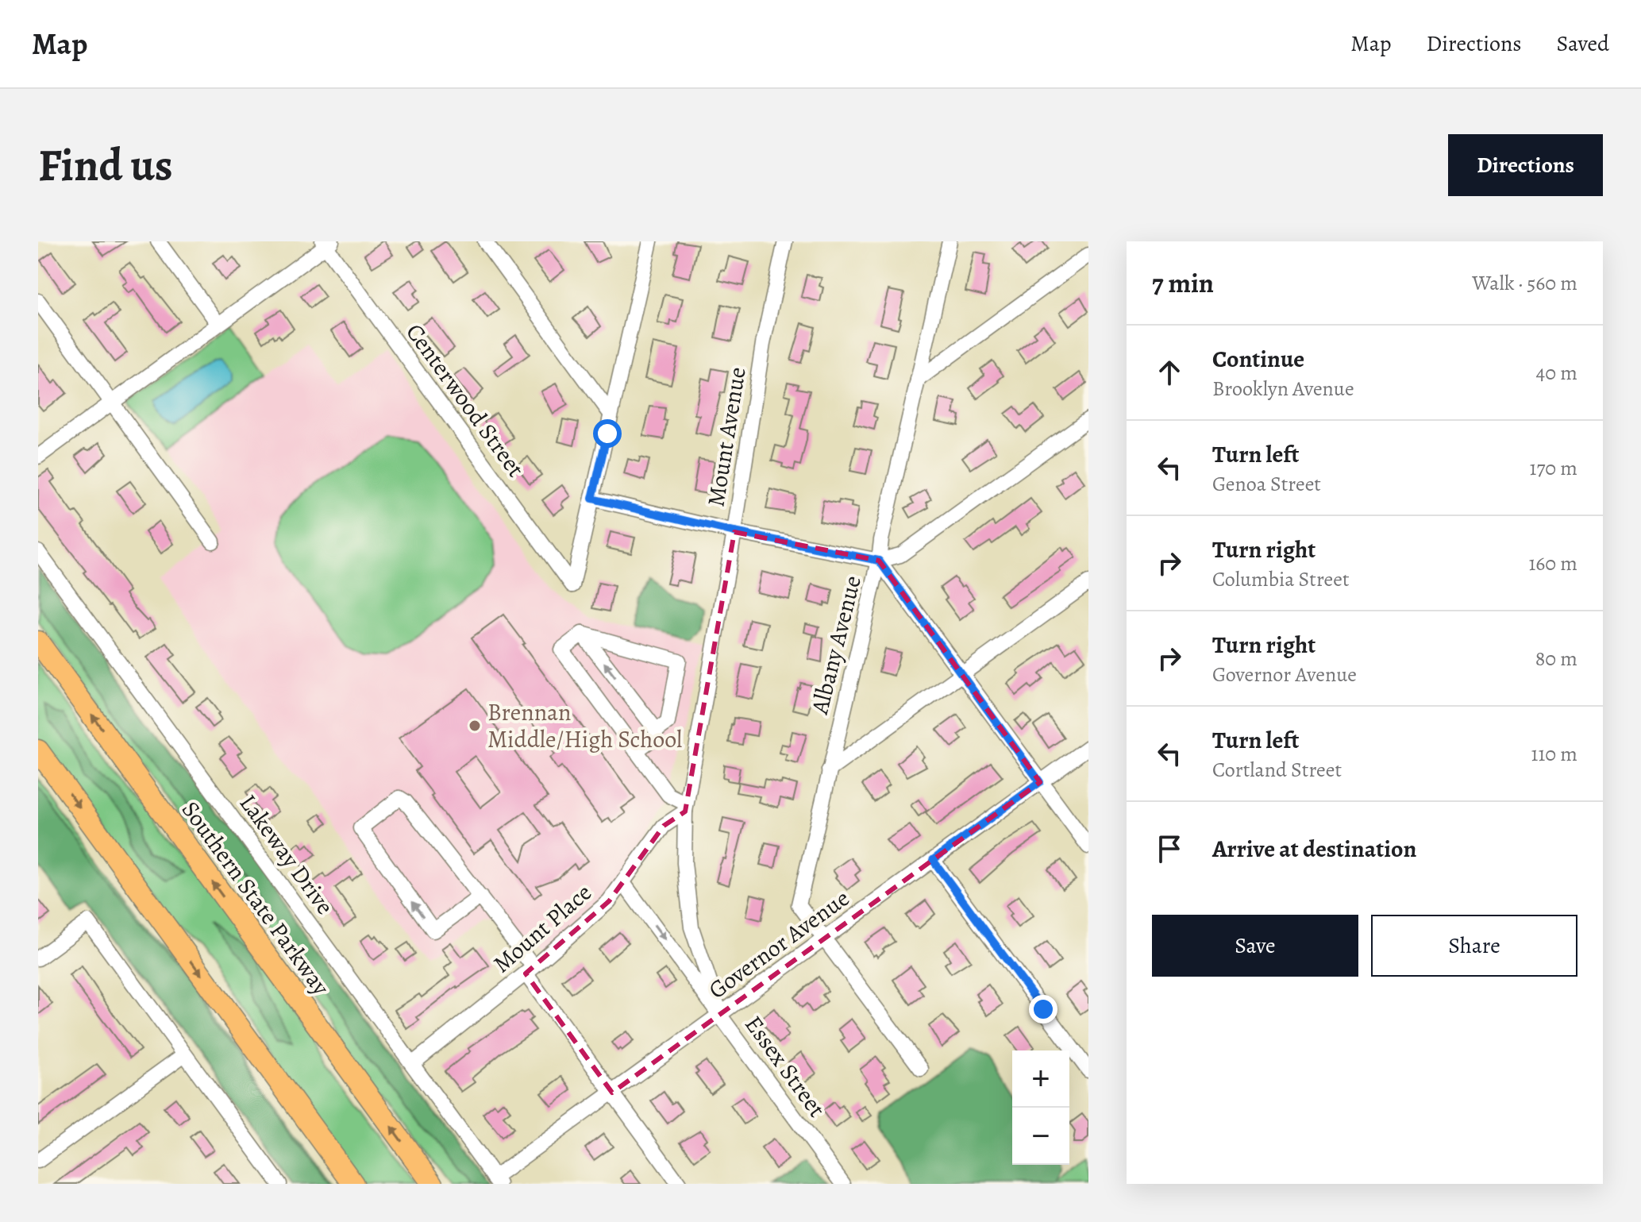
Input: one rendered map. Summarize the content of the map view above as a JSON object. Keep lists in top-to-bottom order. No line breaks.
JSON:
{"streets":{"highway":["Southern State Parkway"],"street":["Centerwood Street","Mount Avenue","Albany Avenue","Lakeway Drive","Mount Place","Governor Avenue","Essex Street"]},"crossings":[["Mount Avenue","Mount Place"],["Mount Avenue","Governor Avenue"],["Mount Avenue","Essex Street"],["Albany Avenue","Governor Avenue"],["Lakeway Drive","Mount Place"],["Lakeway Drive","Governor Avenue"],["Mount Place","Essex Street"],["Governor Avenue","Essex Street"]],"one_way":["Essex Street"],"places":["Brennan Middle/High School"],"page":{"header":"Map","nav":["Map","Directions","Saved"],"buttons":["Directions",["Save","Share"]],"title":"Find us","heading":["7 min","Walk · 560 m"],"list":[["Continue","Brooklyn Avenue","40 m"],["Turn left","Genoa Street","170 m"],["Turn right","Columbia Street","160 m"],["Turn right","Governor Avenue","80 m"],["Turn left","Cortland Street","110 m"],"Arrive at destination"],"map_buttons":["+","−"]}}
